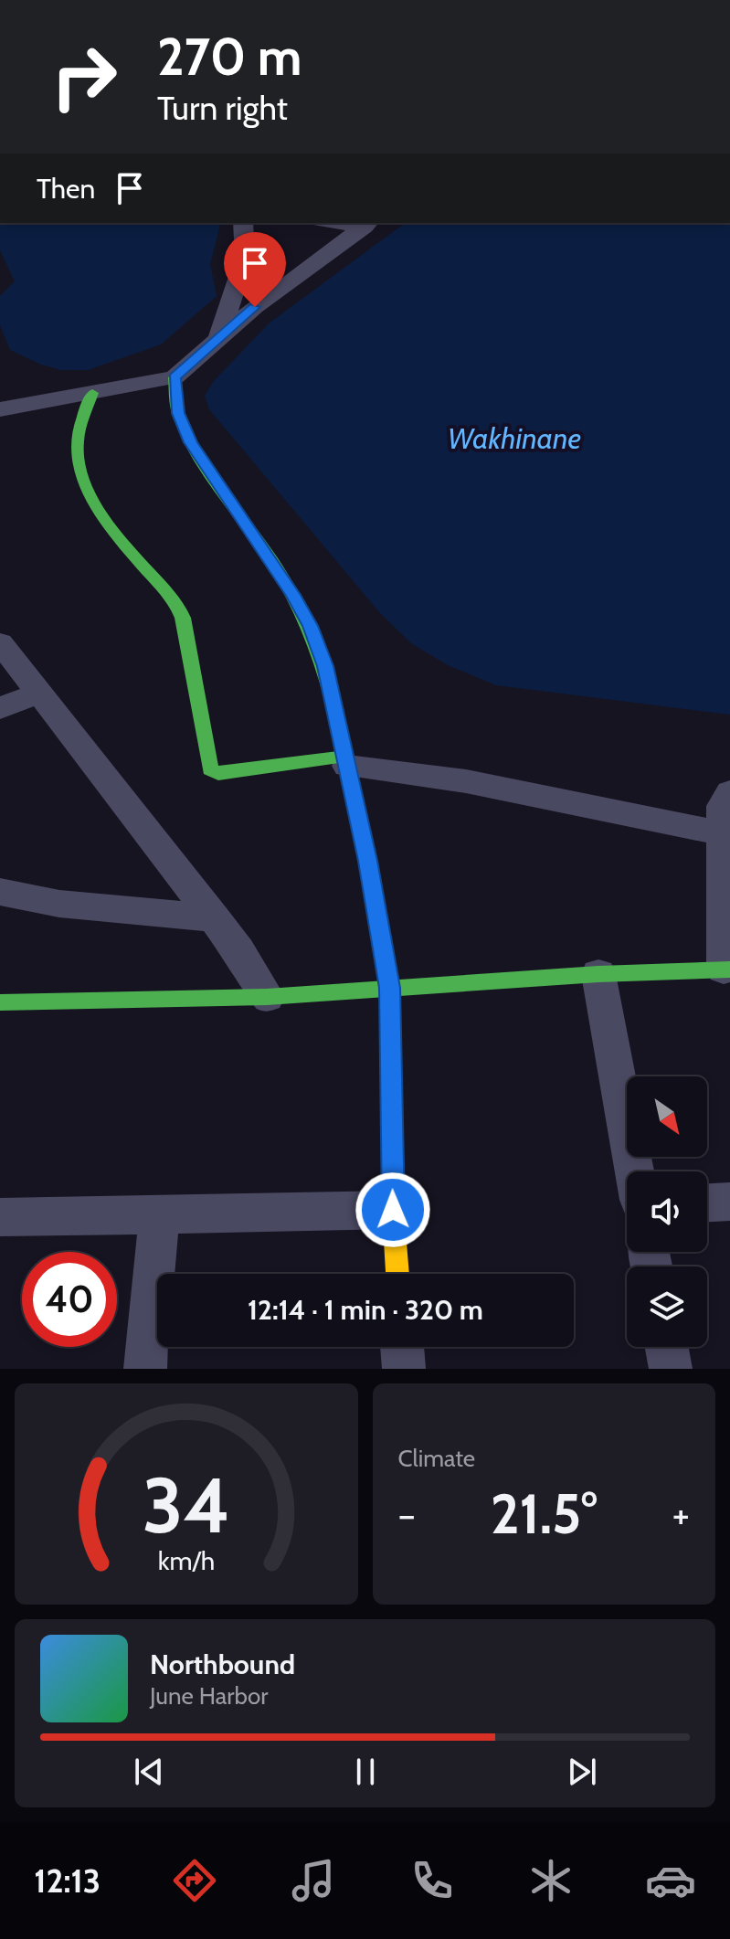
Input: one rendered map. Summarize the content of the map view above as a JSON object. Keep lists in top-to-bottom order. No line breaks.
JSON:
{"water":["Wakhinane"],"north":"bottom right","page":{"turn":["270 m","Turn right"],"then":"Then","limit":"40","trip":"12:14 · 1 min · 320 m","tile":"Climate","heat":["−","21.5°","+"],"song":["Northbound","June Harbor"],"tabs":"12:13","gauge":["34","km/h"]}}
